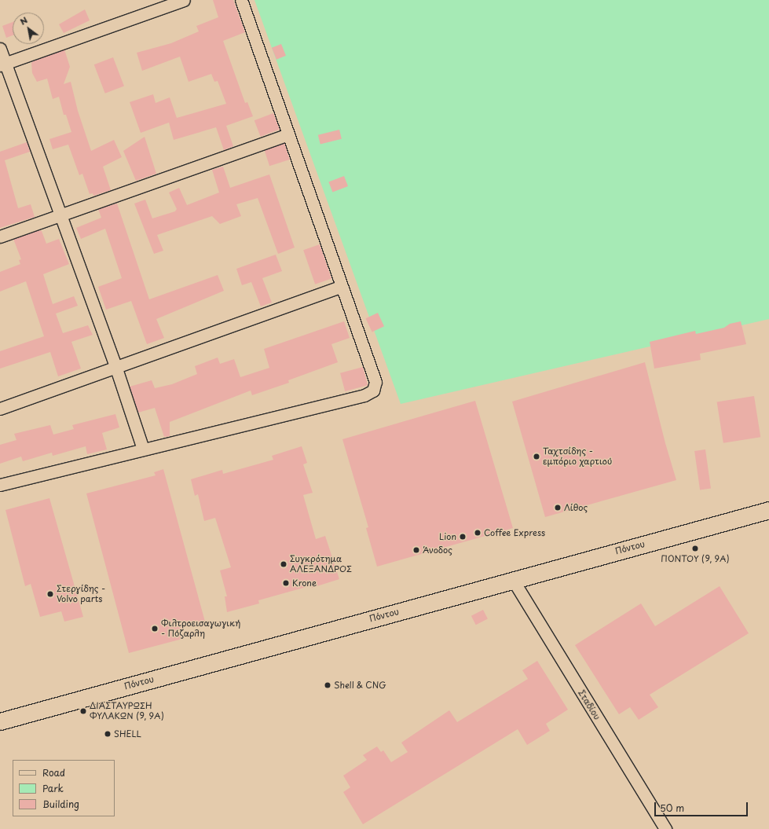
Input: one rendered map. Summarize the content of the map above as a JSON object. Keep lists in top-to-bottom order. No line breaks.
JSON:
{"streets":{"street":["Πόντου","Σταδίου"]},"crossings":[["Πόντου","Σταδίου"]],"places":["Ταχτσίδης - εμπόριο χαρτιού","Λίθος","Coffee Express","Lion","ΠΟΝΤΟΥ (9, 9Α)","Άνοδος","Συγκρότημα ΑΛΕΞΑΝΔΡΟΣ","Krone","Στεργίδης - Volvo parts","Φιλτροεισαγωγική - Πόζαρλη","Shell & CNG","ΔΙΑΣΤΑΥΡΩΣΗ ΦΥΛΑΚΩΝ (9, 9Α)","SHELL"],"legend":["Road","Park","Building"],"scale_bar":"50 m","north":"top left"}
